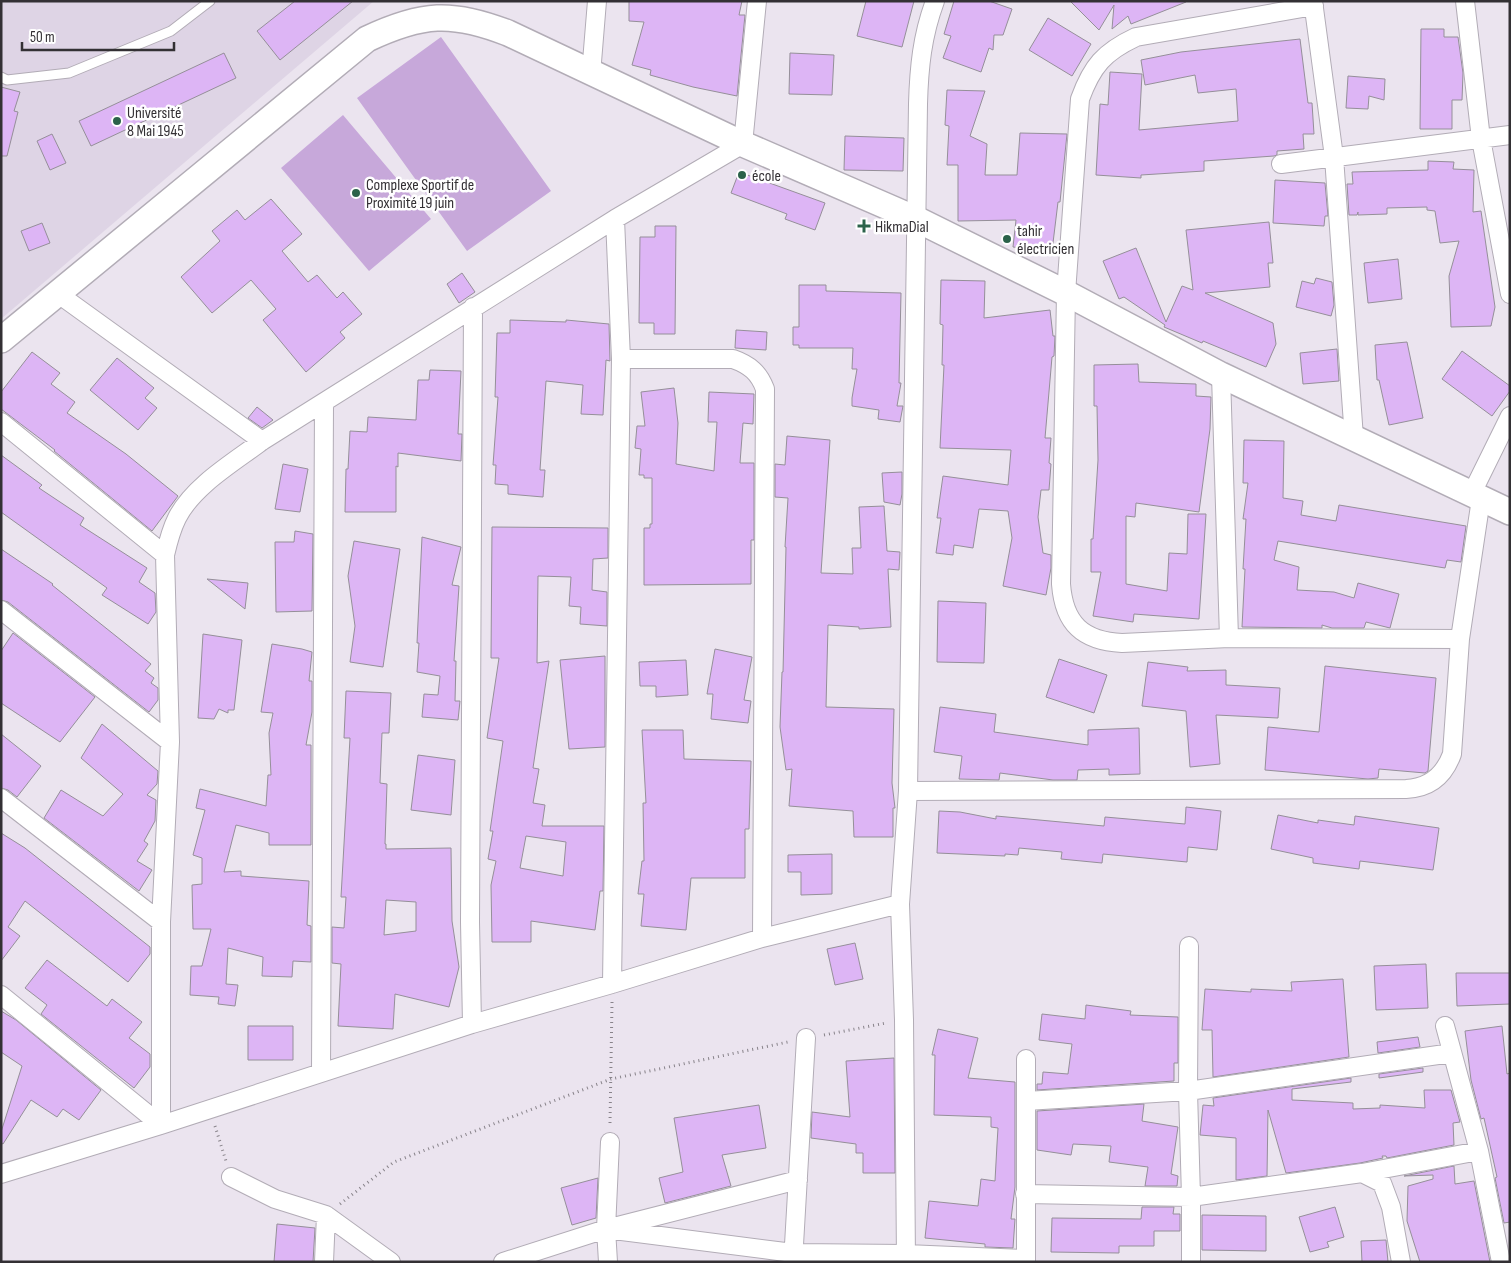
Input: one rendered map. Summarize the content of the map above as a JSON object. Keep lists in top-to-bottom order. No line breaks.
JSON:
{"places":{"other":["Université 8 Mai 1945","école","Complexe Sportif de Proximité 19 juin","tahir électricien"],"health":["HikmaDial"]},"scale_bar":"50 m"}
